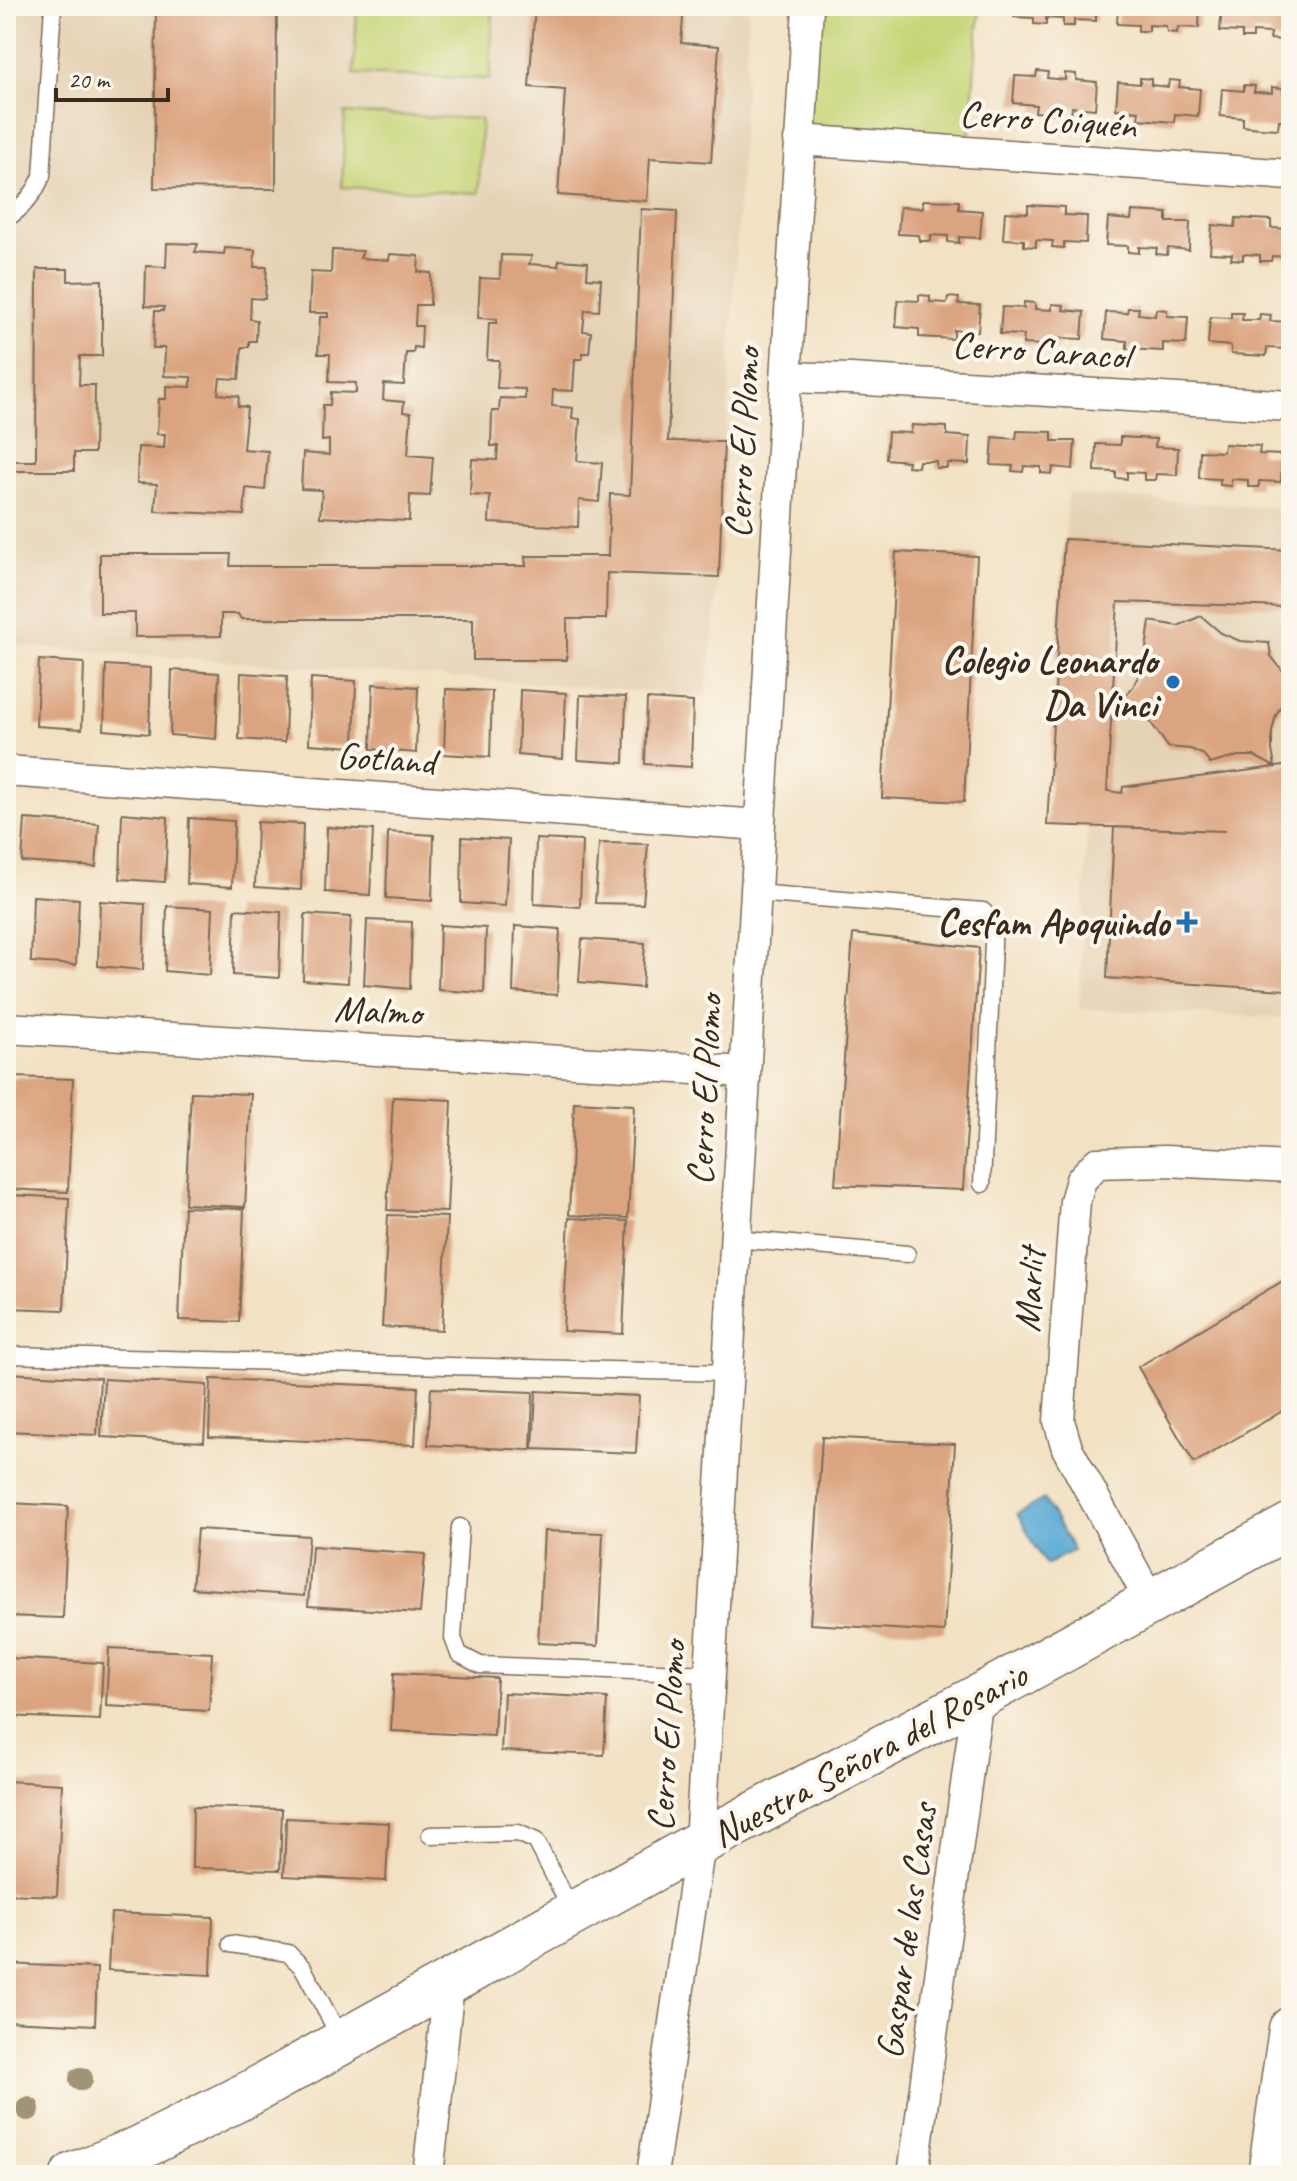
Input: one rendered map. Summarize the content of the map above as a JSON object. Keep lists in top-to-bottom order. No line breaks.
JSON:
{"streets":{"street":["Cerro Coiquén","Cerro Caracol","Cerro El Plomo","Gotland","Malmo","Marlit","Nuestra Señora del Rosario","Gaspar de las Casas"]},"crossings":[["Cerro Coiquén","Cerro El Plomo"],["Cerro Caracol","Cerro El Plomo"],["Cerro El Plomo","Gotland"],["Cerro El Plomo","Malmo"],["Cerro El Plomo","Nuestra Señora del Rosario"],["Marlit","Nuestra Señora del Rosario"],["Nuestra Señora del Rosario","Gaspar de las Casas"]],"places":{"other":["Colegio Leonardo Da Vinci"],"health":["Cesfam Apoquindo"]},"scale_bar":"20 m"}
